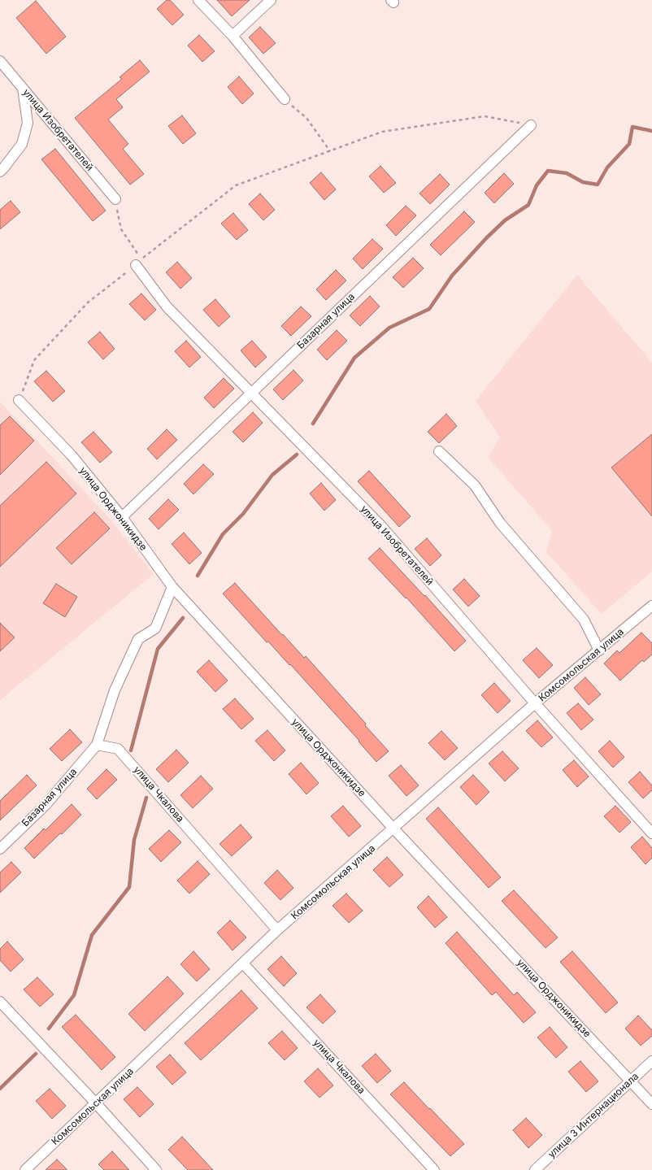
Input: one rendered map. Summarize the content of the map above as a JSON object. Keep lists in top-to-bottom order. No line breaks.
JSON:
{"streets":{"street":["улица Изобретателей","Базарная улица","улица Орджоникидзе","Комсомольская улица","улица Чкалова","улица 3 Интернационала"]},"crossings":[["улица Изобретателей","Базарная улица"],["улица Изобретателей","Комсомольская улица"],["Базарная улица","улица Орджоникидзе"],["Базарная улица","улица Чкалова"],["улица Орджоникидзе","Комсомольская улица"],["улица Орджоникидзе","улица 3 Интернационала"],["Комсомольская улица","улица Чкалова"]]}
